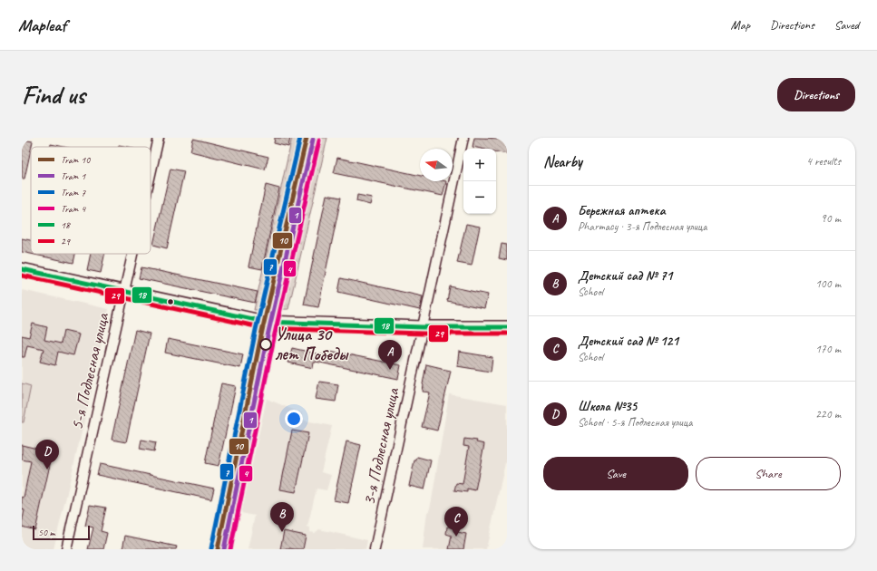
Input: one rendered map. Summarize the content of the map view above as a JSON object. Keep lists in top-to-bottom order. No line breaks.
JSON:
{"streets":{"street":["5-я Подлесная улица","3-я Подлесная улица"]},"places":["Улица 30 лет Победы"],"lines":["tram line 10","tram line 7","tram line 1","tram line 4","transit line 18","transit line 29"],"legend":["Tram 10","Tram 1","Tram 7","Tram 4","18","29"],"scale_bar":"50 m","north":"left","page":{"header":"Mapleaf","nav":["Map","Directions","Saved"],"buttons":["Directions",["Save","Share"]],"title":"Find us","heading":["Nearby","4 results"],"map_buttons":["+","−"],"list":[{"mark":"A","name":"Бережная аптека","note":"Pharmacy · 3-я Подлесная улица","value":"90 m"},{"mark":"B","name":"Детский сад № 71","note":"School","value":"100 m"},{"mark":"C","name":"Детский сад № 121","note":"School","value":"170 m"},{"mark":"D","name":"Школа №35","note":"School · 5-я Подлесная улица","value":"220 m"}],"pins":["A","D","B","C"],"scale":"50 m"}}
